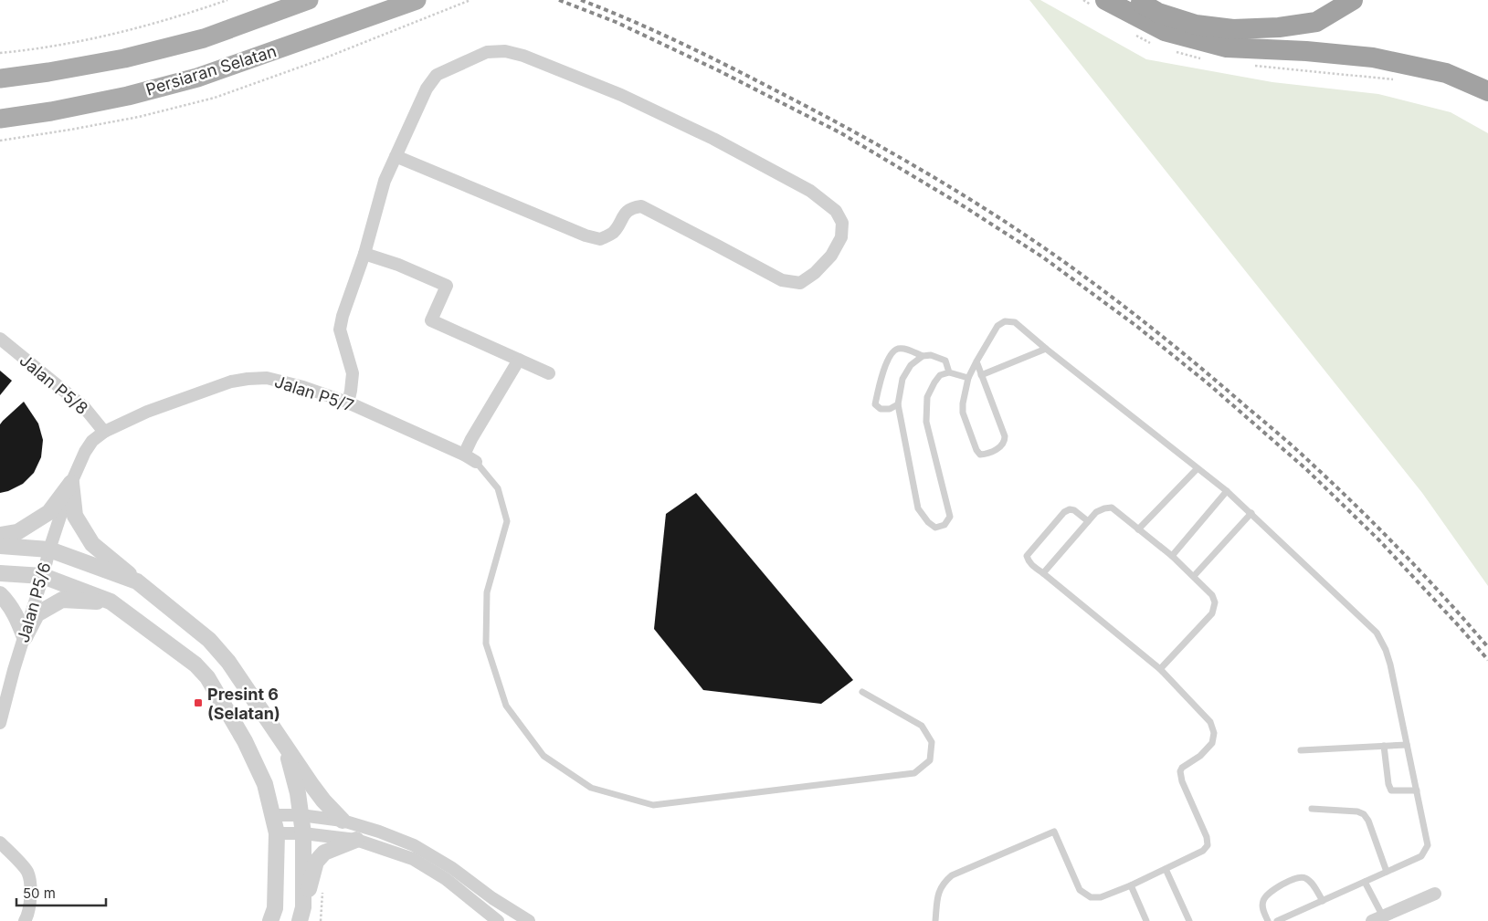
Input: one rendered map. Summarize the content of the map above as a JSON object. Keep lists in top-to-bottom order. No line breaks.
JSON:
{"streets":{"main road":["Persiaran Selatan"],"street":["Jalan P5/8","Jalan P5/7","Jalan P5/6"]},"crossings":[["Jalan P5/8","Jalan P5/7"],["Jalan P5/7","Jalan P5/6"]],"places":{"transit":["Presint 6 (Selatan)"]},"scale_bar":"50 m"}
